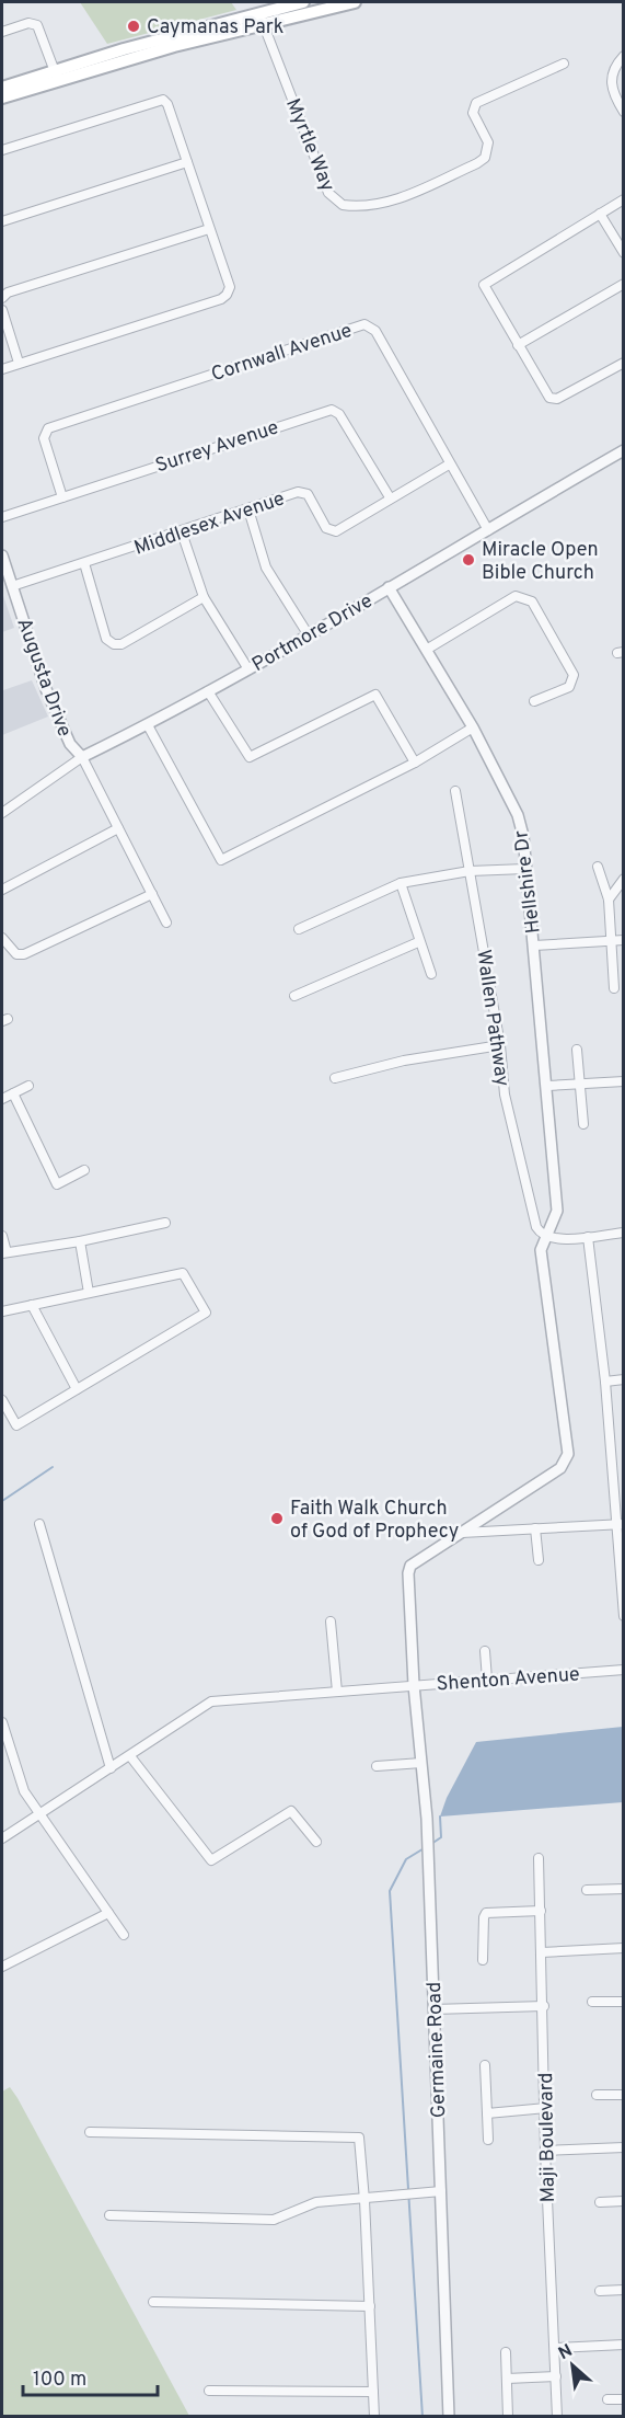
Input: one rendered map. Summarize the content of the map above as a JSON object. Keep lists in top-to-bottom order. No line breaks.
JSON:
{"streets":{"street":["Myrtle Way","Cornwall Avenue","Surrey Avenue","Middlesex Avenue","Portmore Drive","Augusta Drive","Hellshire Dr","Wallen Pathway","Shenton Avenue","Germaine Road","Maji Boulevard"]},"crossings":[["Cornwall Avenue","Surrey Avenue"],["Cornwall Avenue","Middlesex Avenue"],["Cornwall Avenue","Portmore Drive"],["Surrey Avenue","Middlesex Avenue"],["Middlesex Avenue","Augusta Drive"],["Portmore Drive","Augusta Drive"],["Portmore Drive","Hellshire Dr"],["Hellshire Dr","Wallen Pathway"],["Shenton Avenue","Germaine Road"]],"places":["Caymanas Park","Miracle Open Bible Church","Faith Walk Church of God of Prophecy"],"scale_bar":"100 m","north":"top left"}
